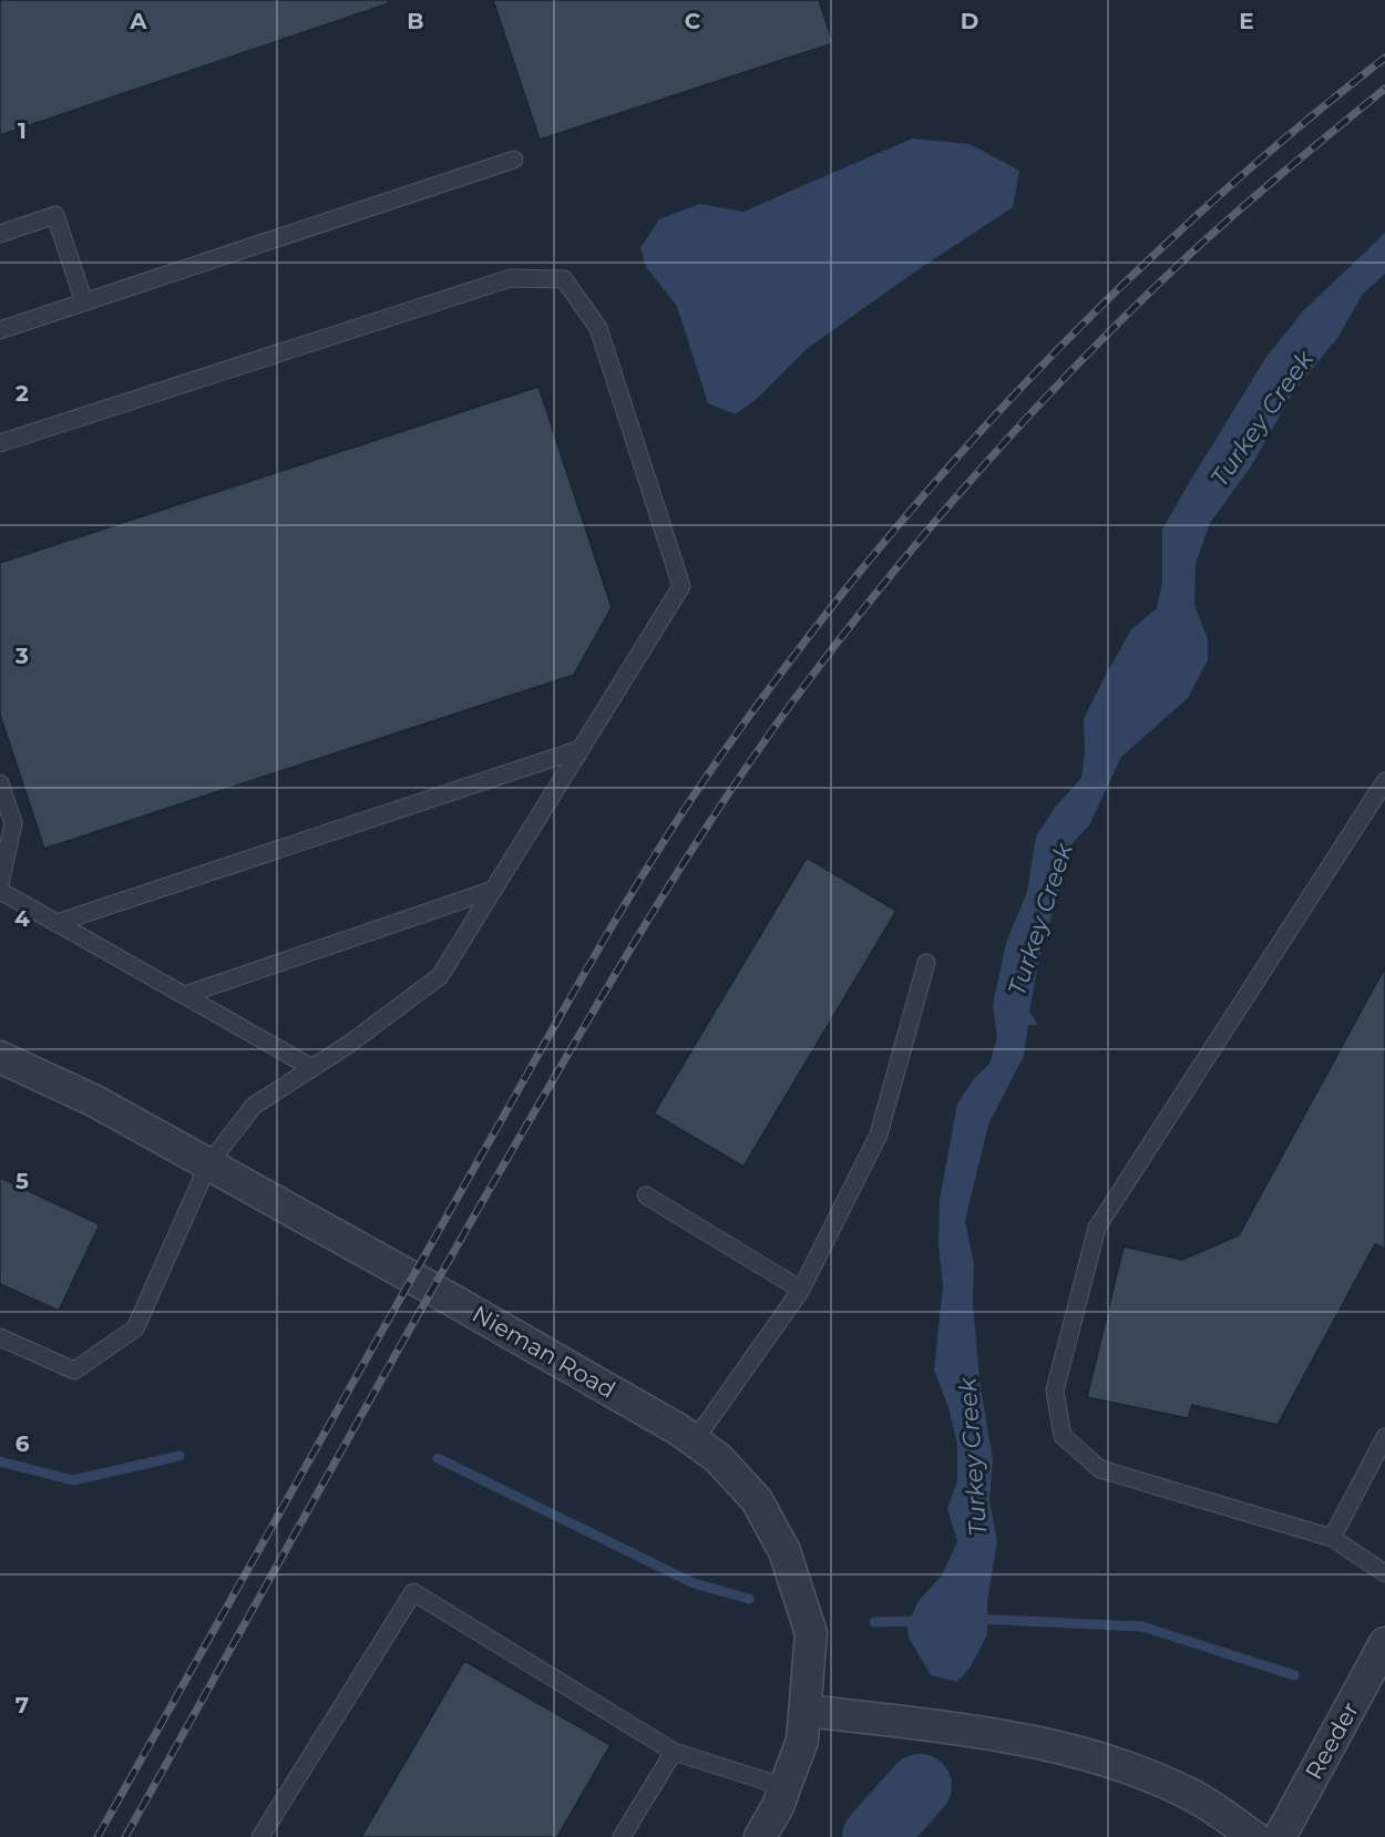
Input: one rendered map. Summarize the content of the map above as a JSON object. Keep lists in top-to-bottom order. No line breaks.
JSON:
{"streets":{"street":["Nieman Road","Reeder"]},"water":["Turkey Creek"],"grid":{"columns":["A","B","C","D","E"],"rows":["1","2","3","4","5","6","7"]}}
